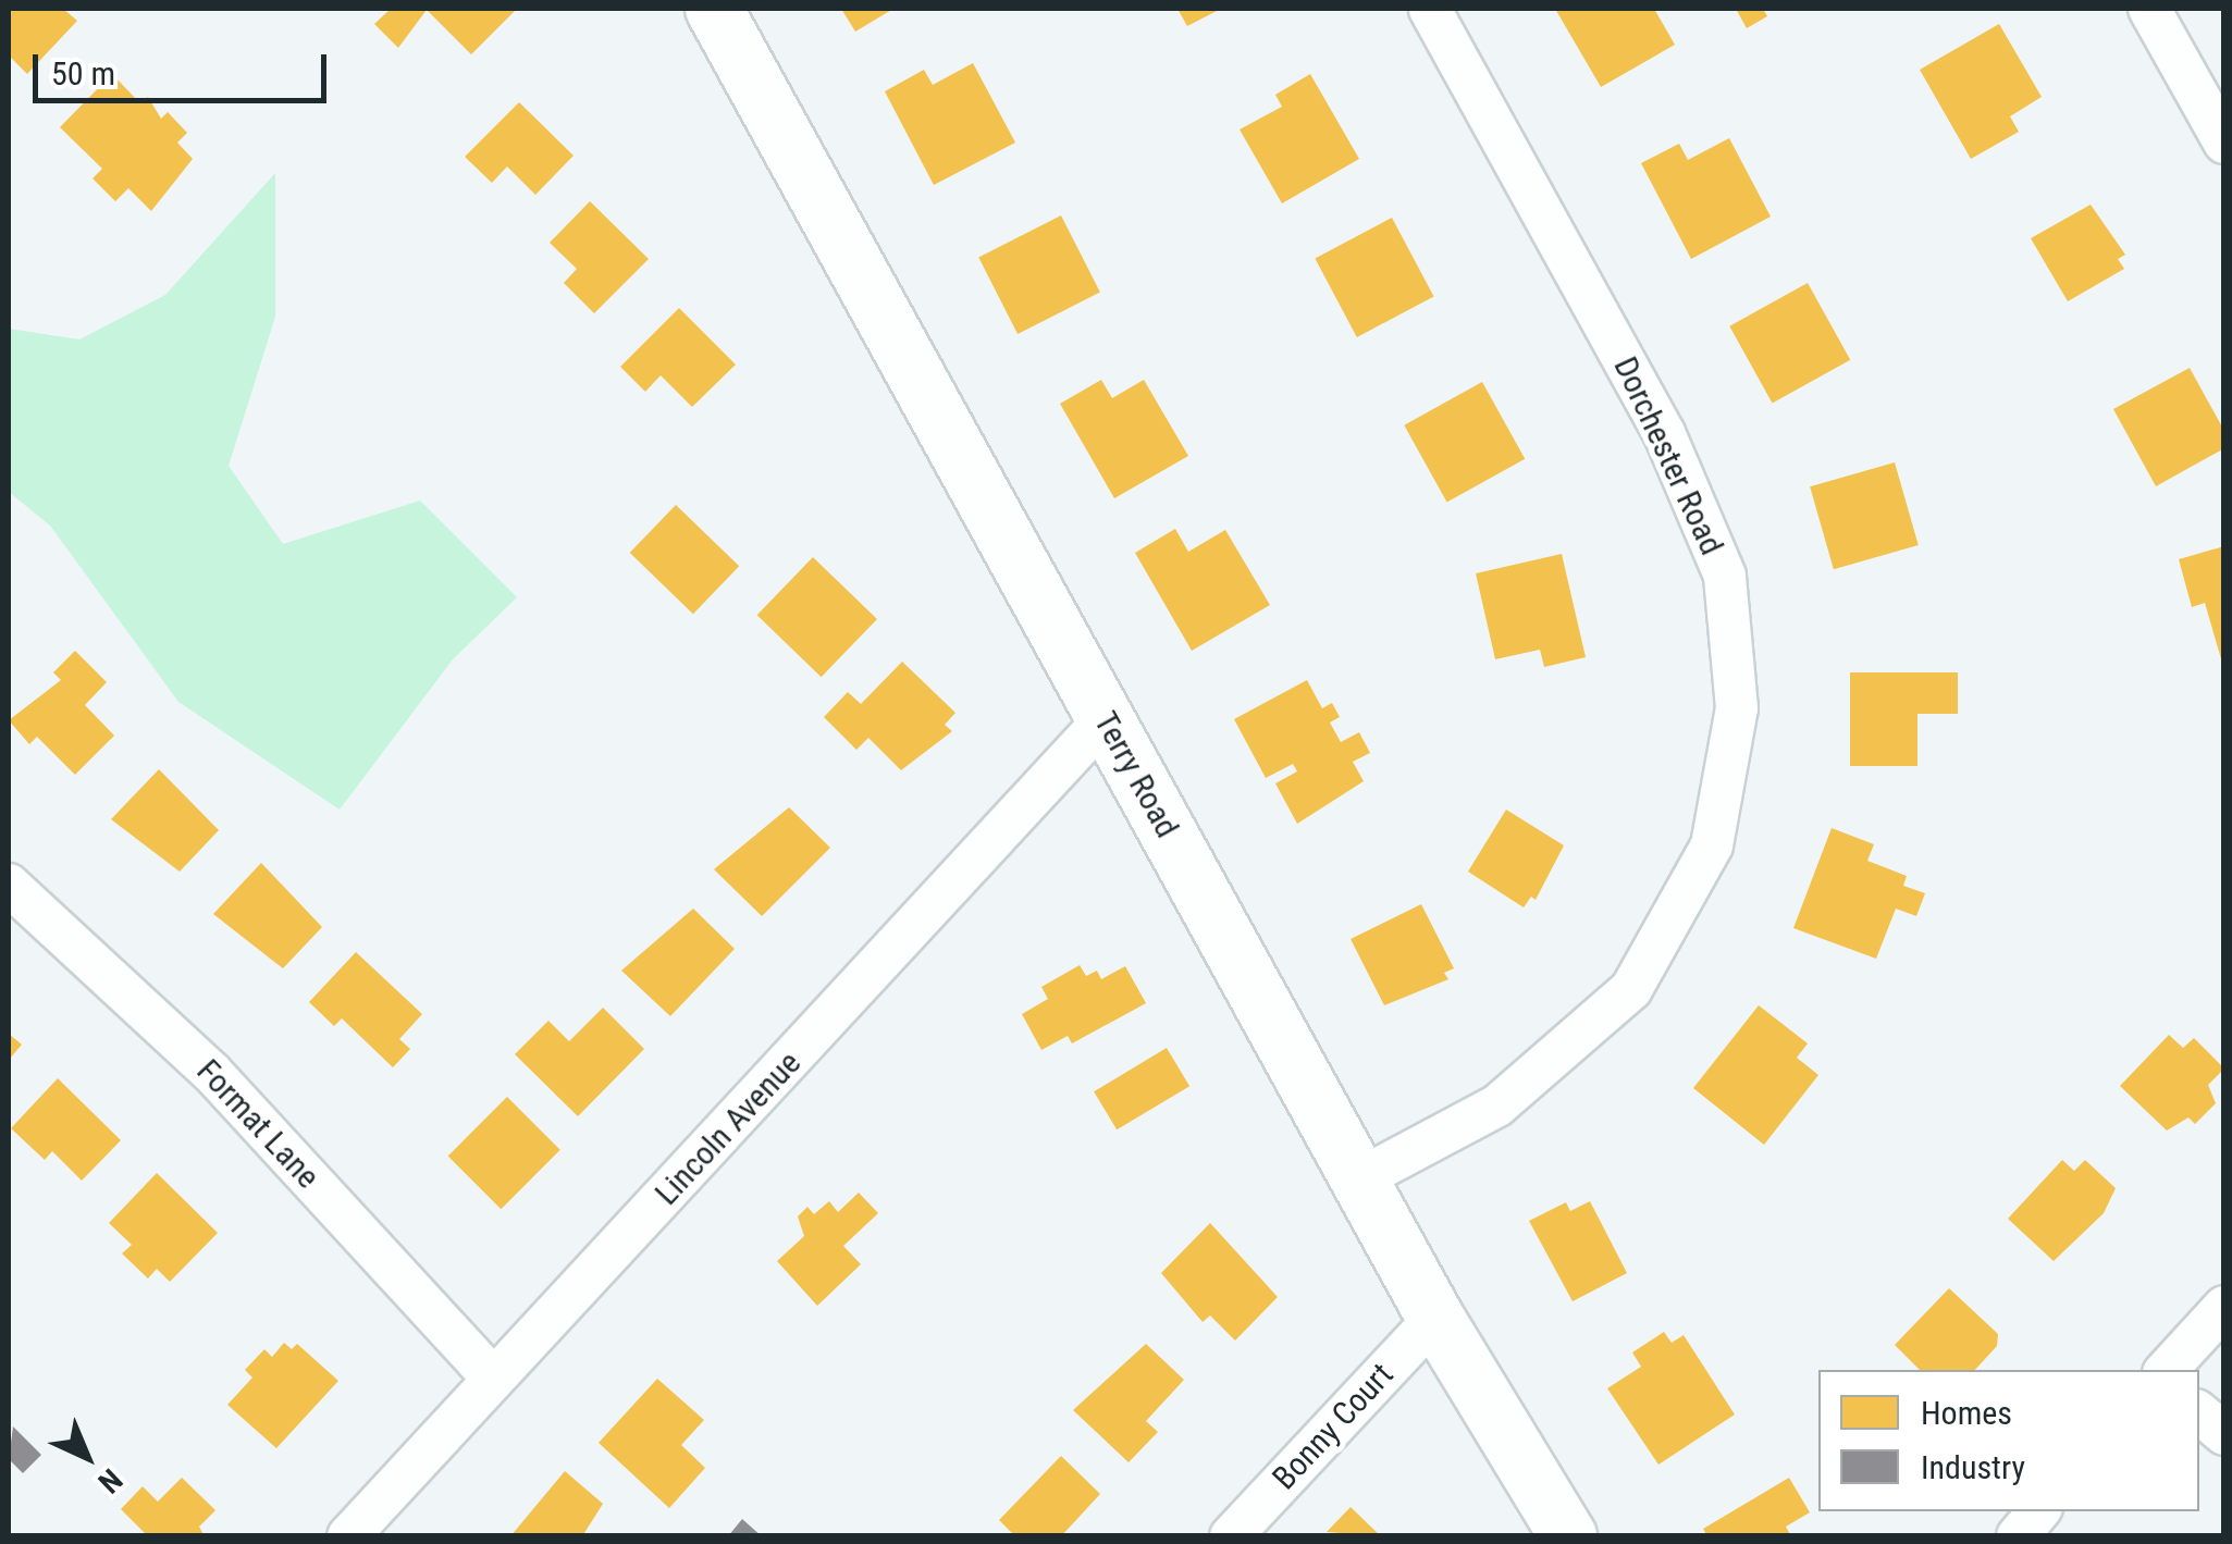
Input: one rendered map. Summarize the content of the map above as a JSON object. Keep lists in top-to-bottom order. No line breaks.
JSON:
{"streets":{"street":["Dorchester Road","Terry Road","Format Lane","Lincoln Avenue","Bonny Court"]},"crossings":[["Dorchester Road","Terry Road"],["Terry Road","Lincoln Avenue"],["Terry Road","Bonny Court"],["Format Lane","Lincoln Avenue"]],"legend":["Homes","Industry"],"scale_bar":"50 m","north":"bottom right"}
